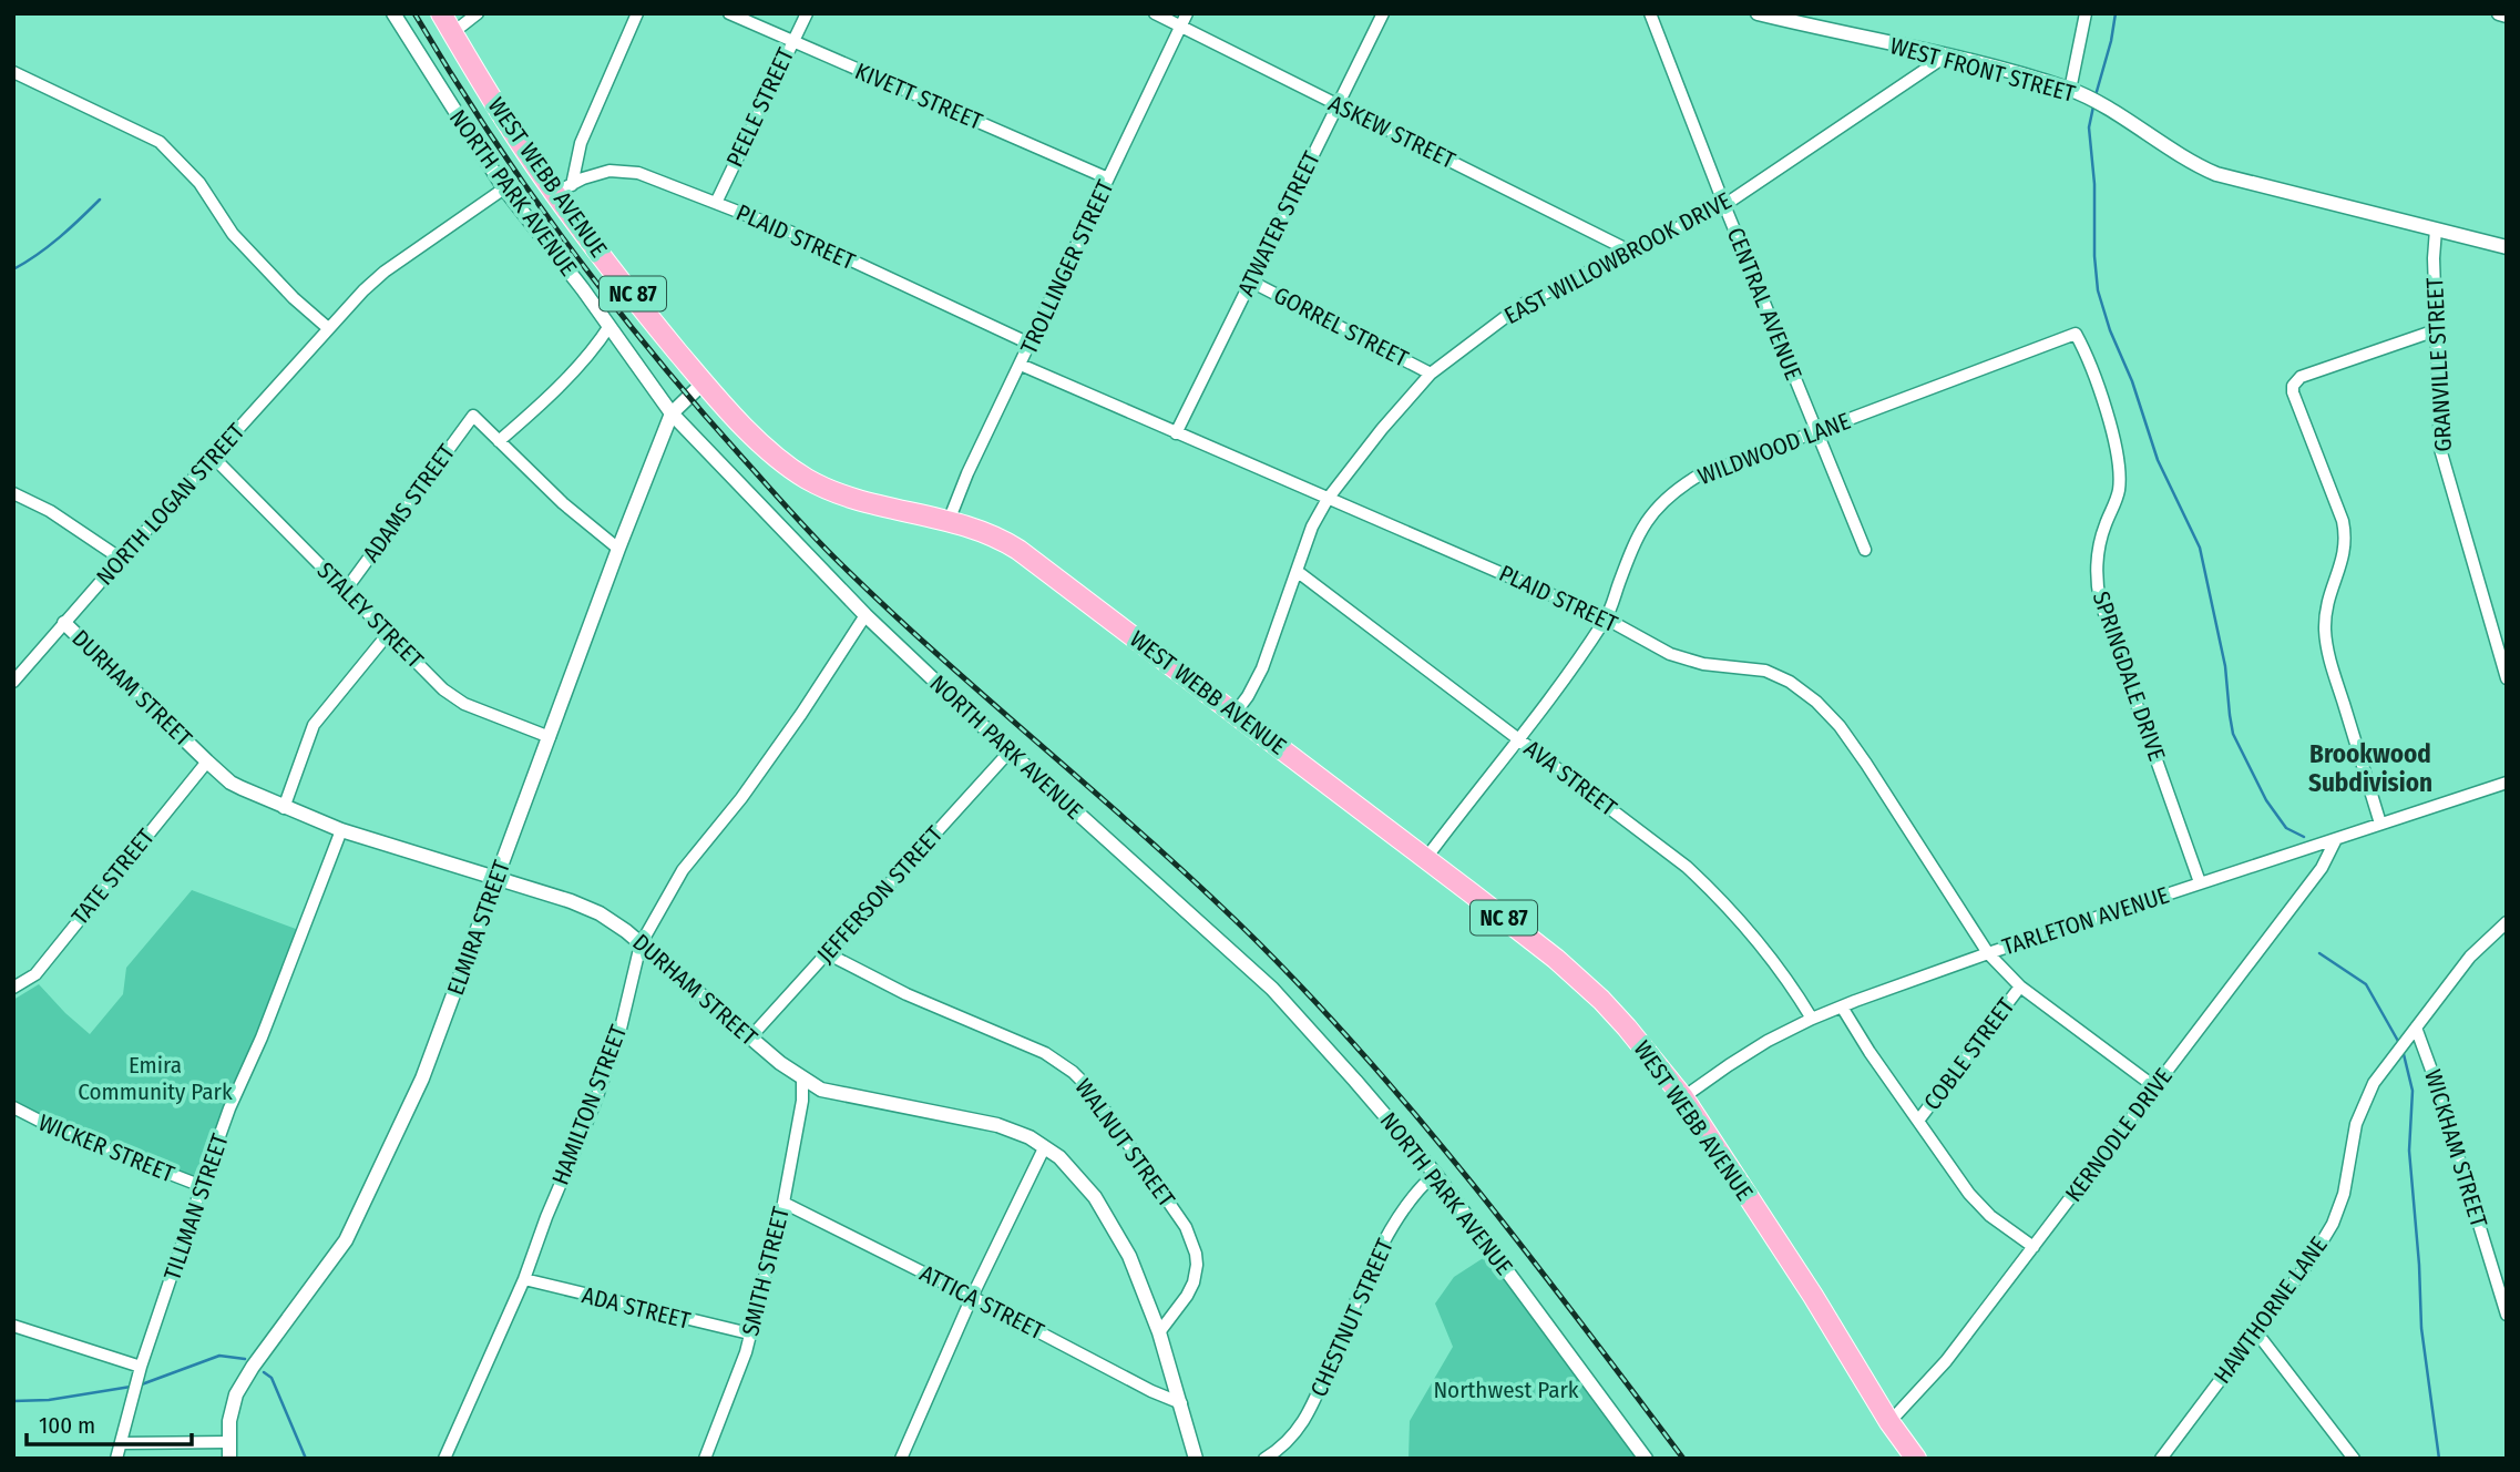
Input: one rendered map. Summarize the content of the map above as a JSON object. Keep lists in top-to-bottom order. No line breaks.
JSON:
{"streets":{"highway":["WEST WEBB AVENUE","NC 87"],"street":["WEST FRONT STREET","KIVETT STREET","PEELE STREET","ASKEW STREET","NORTH PARK AVENUE","ATWATER STREET","PLAID STREET","EAST WILLOWBROOK DRIVE","TROLLINGER STREET","CENTRAL AVENUE","GORREL STREET","GRANVILLE STREET","WILDWOOD LANE","ADAMS STREET","NORTH LOGAN STREET","STALEY STREET","SPRINGDALE DRIVE","DURHAM STREET","AVA STREET","TATE STREET","JEFFERSON STREET","TARLETON AVENUE","ELMIRA STREET","COBLE STREET","HAMILTON STREET","KERNODLE DRIVE","WALNUT STREET","WICKER STREET","WICKHAM STREET","TILLMAN STREET","SMITH STREET","ATTICA STREET","ADA STREET","HAWTHORNE LANE","CHESTNUT STREET"]},"crossings":[["WEST FRONT STREET","EAST WILLOWBROOK DRIVE"],["WEST FRONT STREET","GRANVILLE STREET"],["KIVETT STREET","PEELE STREET"],["KIVETT STREET","TROLLINGER STREET"],["PEELE STREET","PLAID STREET"],["ASKEW STREET","ATWATER STREET"],["ASKEW STREET","EAST WILLOWBROOK DRIVE"],["ASKEW STREET","TROLLINGER STREET"],["WEST WEBB AVENUE","PLAID STREET"],["WEST WEBB AVENUE","EAST WILLOWBROOK DRIVE"],["WEST WEBB AVENUE","TROLLINGER STREET"],["WEST WEBB AVENUE","WILDWOOD LANE"],["WEST WEBB AVENUE","TARLETON AVENUE"],["WEST WEBB AVENUE","ELMIRA STREET"],["WEST WEBB AVENUE","KERNODLE DRIVE"],["NORTH PARK AVENUE","NORTH LOGAN STREET"],["NORTH PARK AVENUE","JEFFERSON STREET"],["NORTH PARK AVENUE","ELMIRA STREET"],["NORTH PARK AVENUE","HAMILTON STREET"],["NORTH PARK AVENUE","CHESTNUT STREET"],["ATWATER STREET","PLAID STREET"],["ATWATER STREET","GORREL STREET"],["PLAID STREET","EAST WILLOWBROOK DRIVE"],["PLAID STREET","TROLLINGER STREET"],["PLAID STREET","WILDWOOD LANE"],["PLAID STREET","TARLETON AVENUE"],["PLAID STREET","COBLE STREET"],["PLAID STREET","KERNODLE DRIVE"],["EAST WILLOWBROOK DRIVE","CENTRAL AVENUE"],["EAST WILLOWBROOK DRIVE","GORREL STREET"],["EAST WILLOWBROOK DRIVE","AVA STREET"],["CENTRAL AVENUE","WILDWOOD LANE"],["WILDWOOD LANE","SPRINGDALE DRIVE"],["WILDWOOD LANE","AVA STREET"],["ADAMS STREET","STALEY STREET"],["NORTH LOGAN STREET","STALEY STREET"],["NORTH LOGAN STREET","DURHAM STREET"],["STALEY STREET","ELMIRA STREET"],["SPRINGDALE DRIVE","TARLETON AVENUE"],["DURHAM STREET","TATE STREET"],["DURHAM STREET","JEFFERSON STREET"],["DURHAM STREET","ELMIRA STREET"],["DURHAM STREET","HAMILTON STREET"],["DURHAM STREET","WALNUT STREET"],["DURHAM STREET","TILLMAN STREET"],["DURHAM STREET","SMITH STREET"],["DURHAM STREET","ATTICA STREET"],["AVA STREET","TARLETON AVENUE"],["JEFFERSON STREET","WALNUT STREET"],["TARLETON AVENUE","KERNODLE DRIVE"],["HAMILTON STREET","ADA STREET"],["WICKER STREET","TILLMAN STREET"],["WICKHAM STREET","HAWTHORNE LANE"],["SMITH STREET","ATTICA STREET"],["SMITH STREET","ADA STREET"]],"districts":["Brookwood Subdivision"],"parks":["Emira Community Park","Northwest Park"],"scale_bar":"100 m"}
